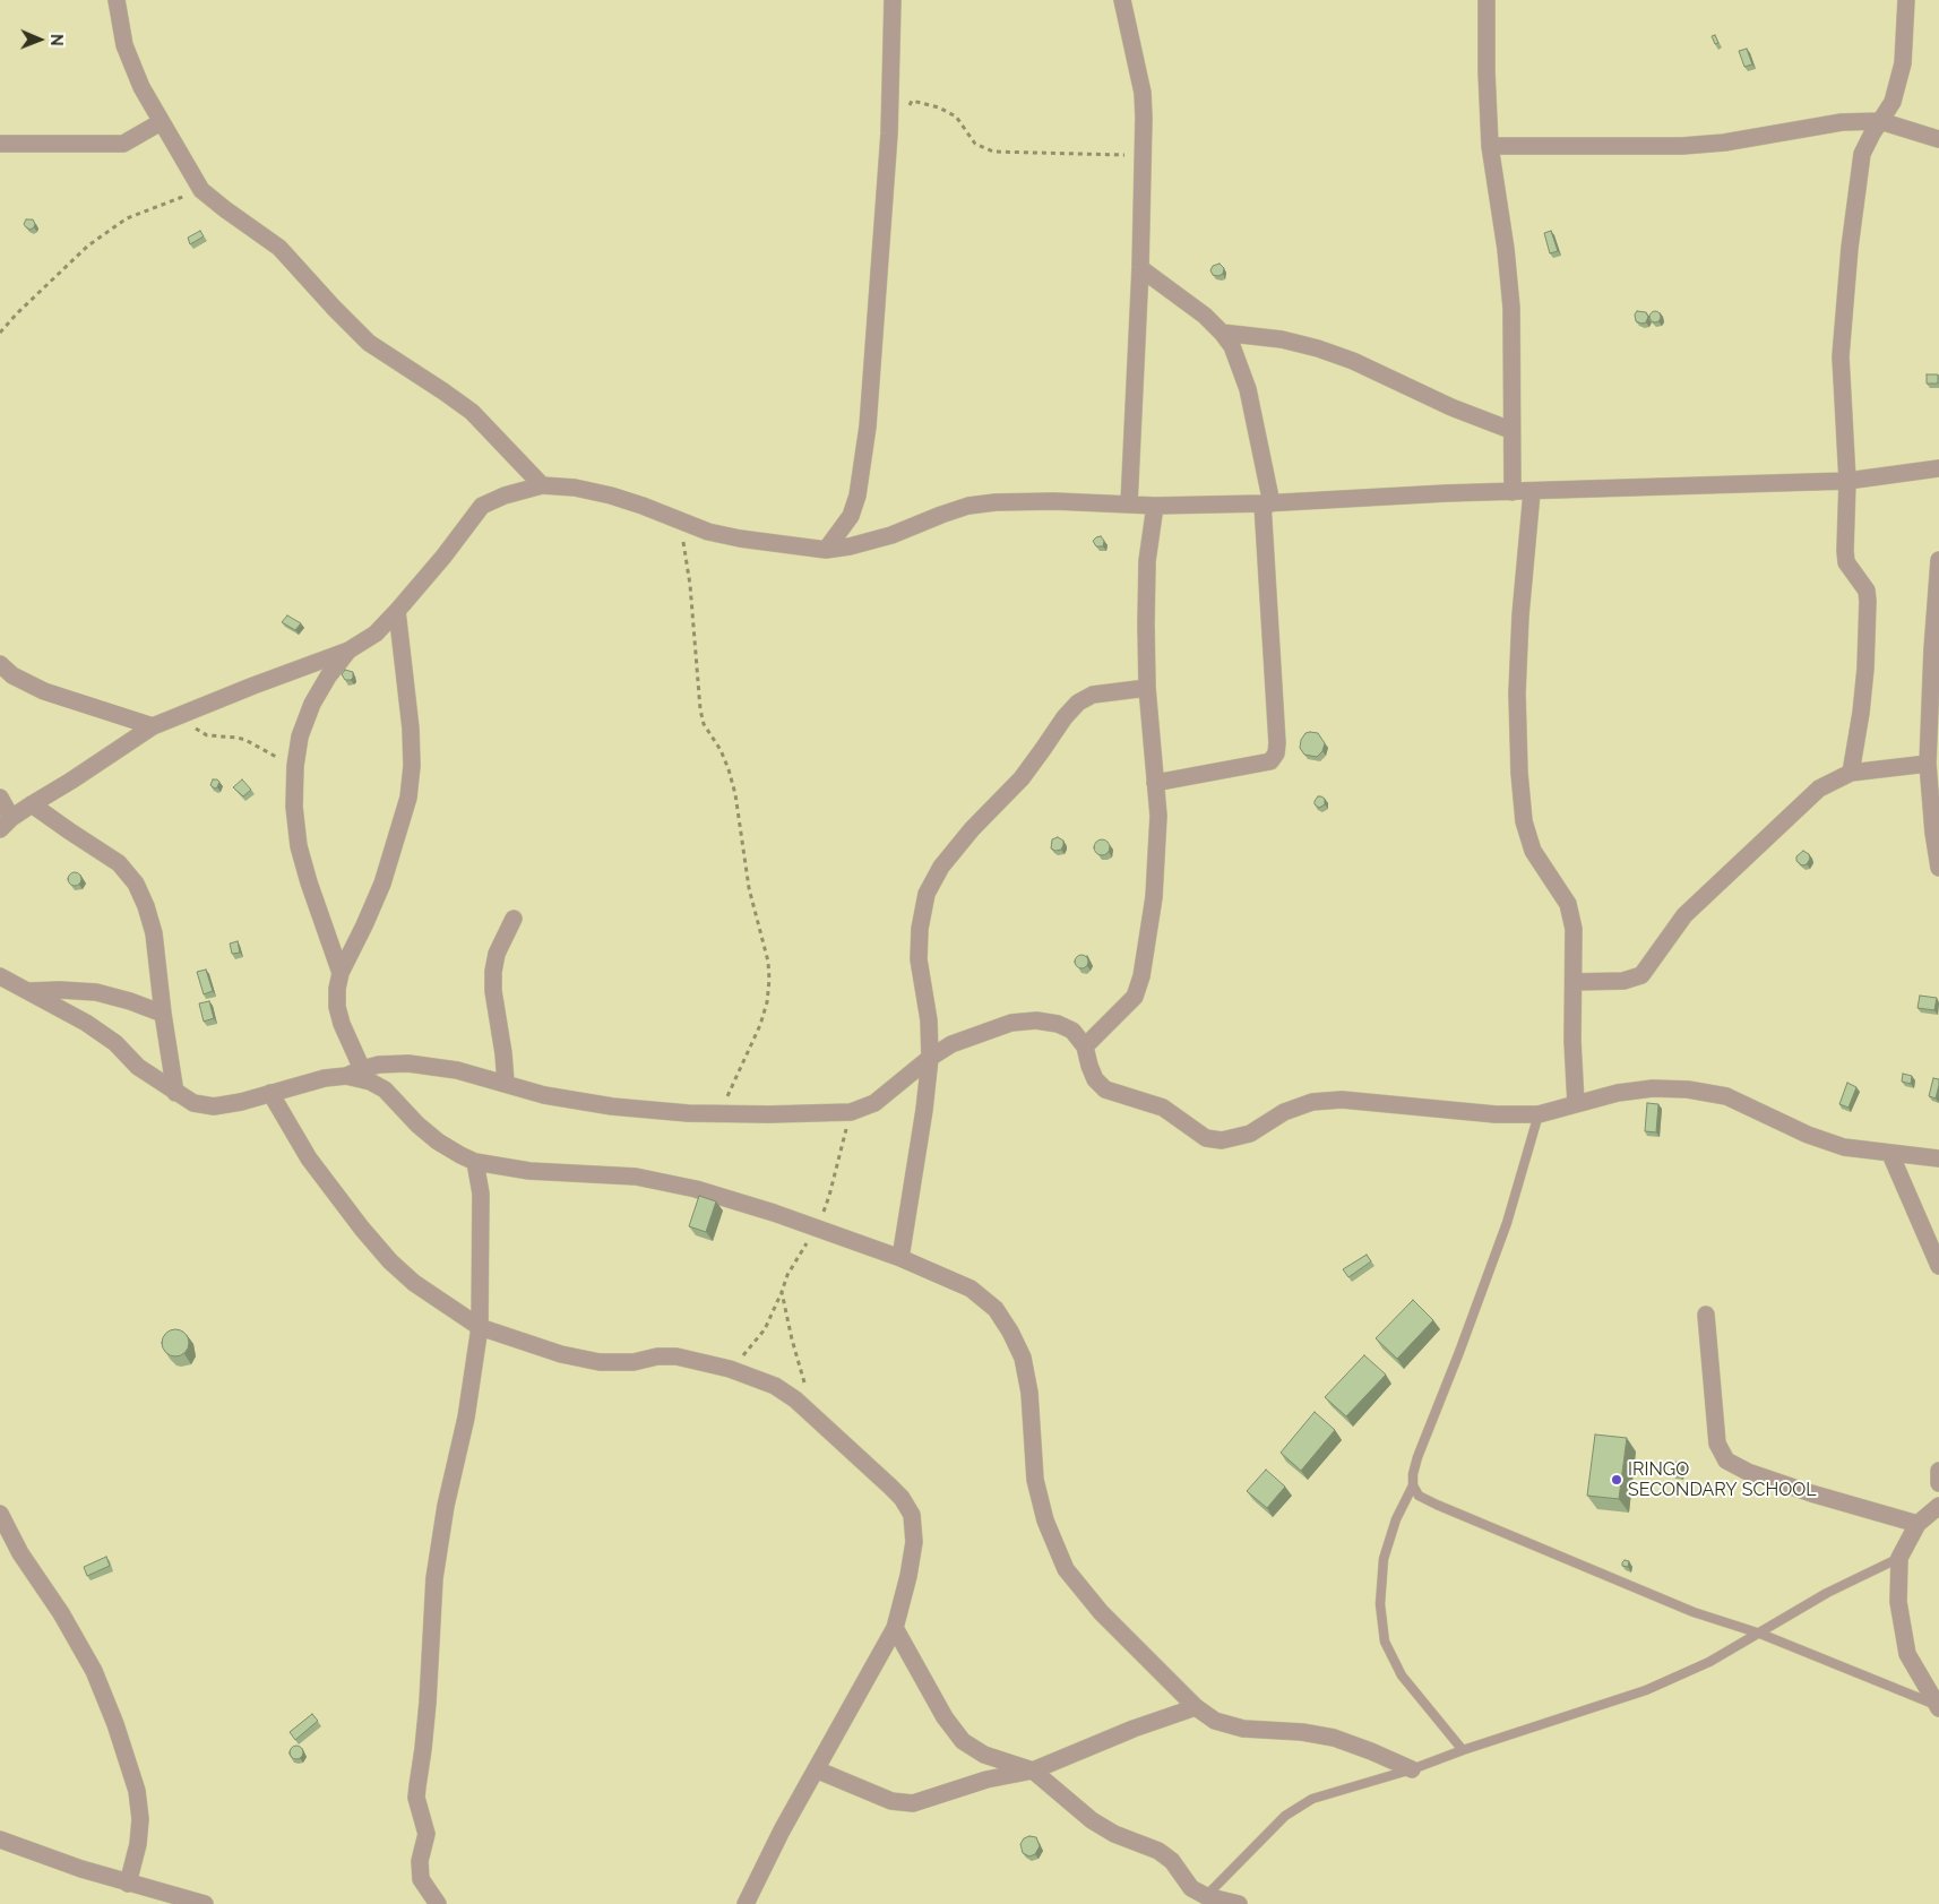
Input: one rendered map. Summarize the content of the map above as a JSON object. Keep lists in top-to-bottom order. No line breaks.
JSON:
{"places":["IRINGO SECONDARY SCHOOL"],"north":"right"}
